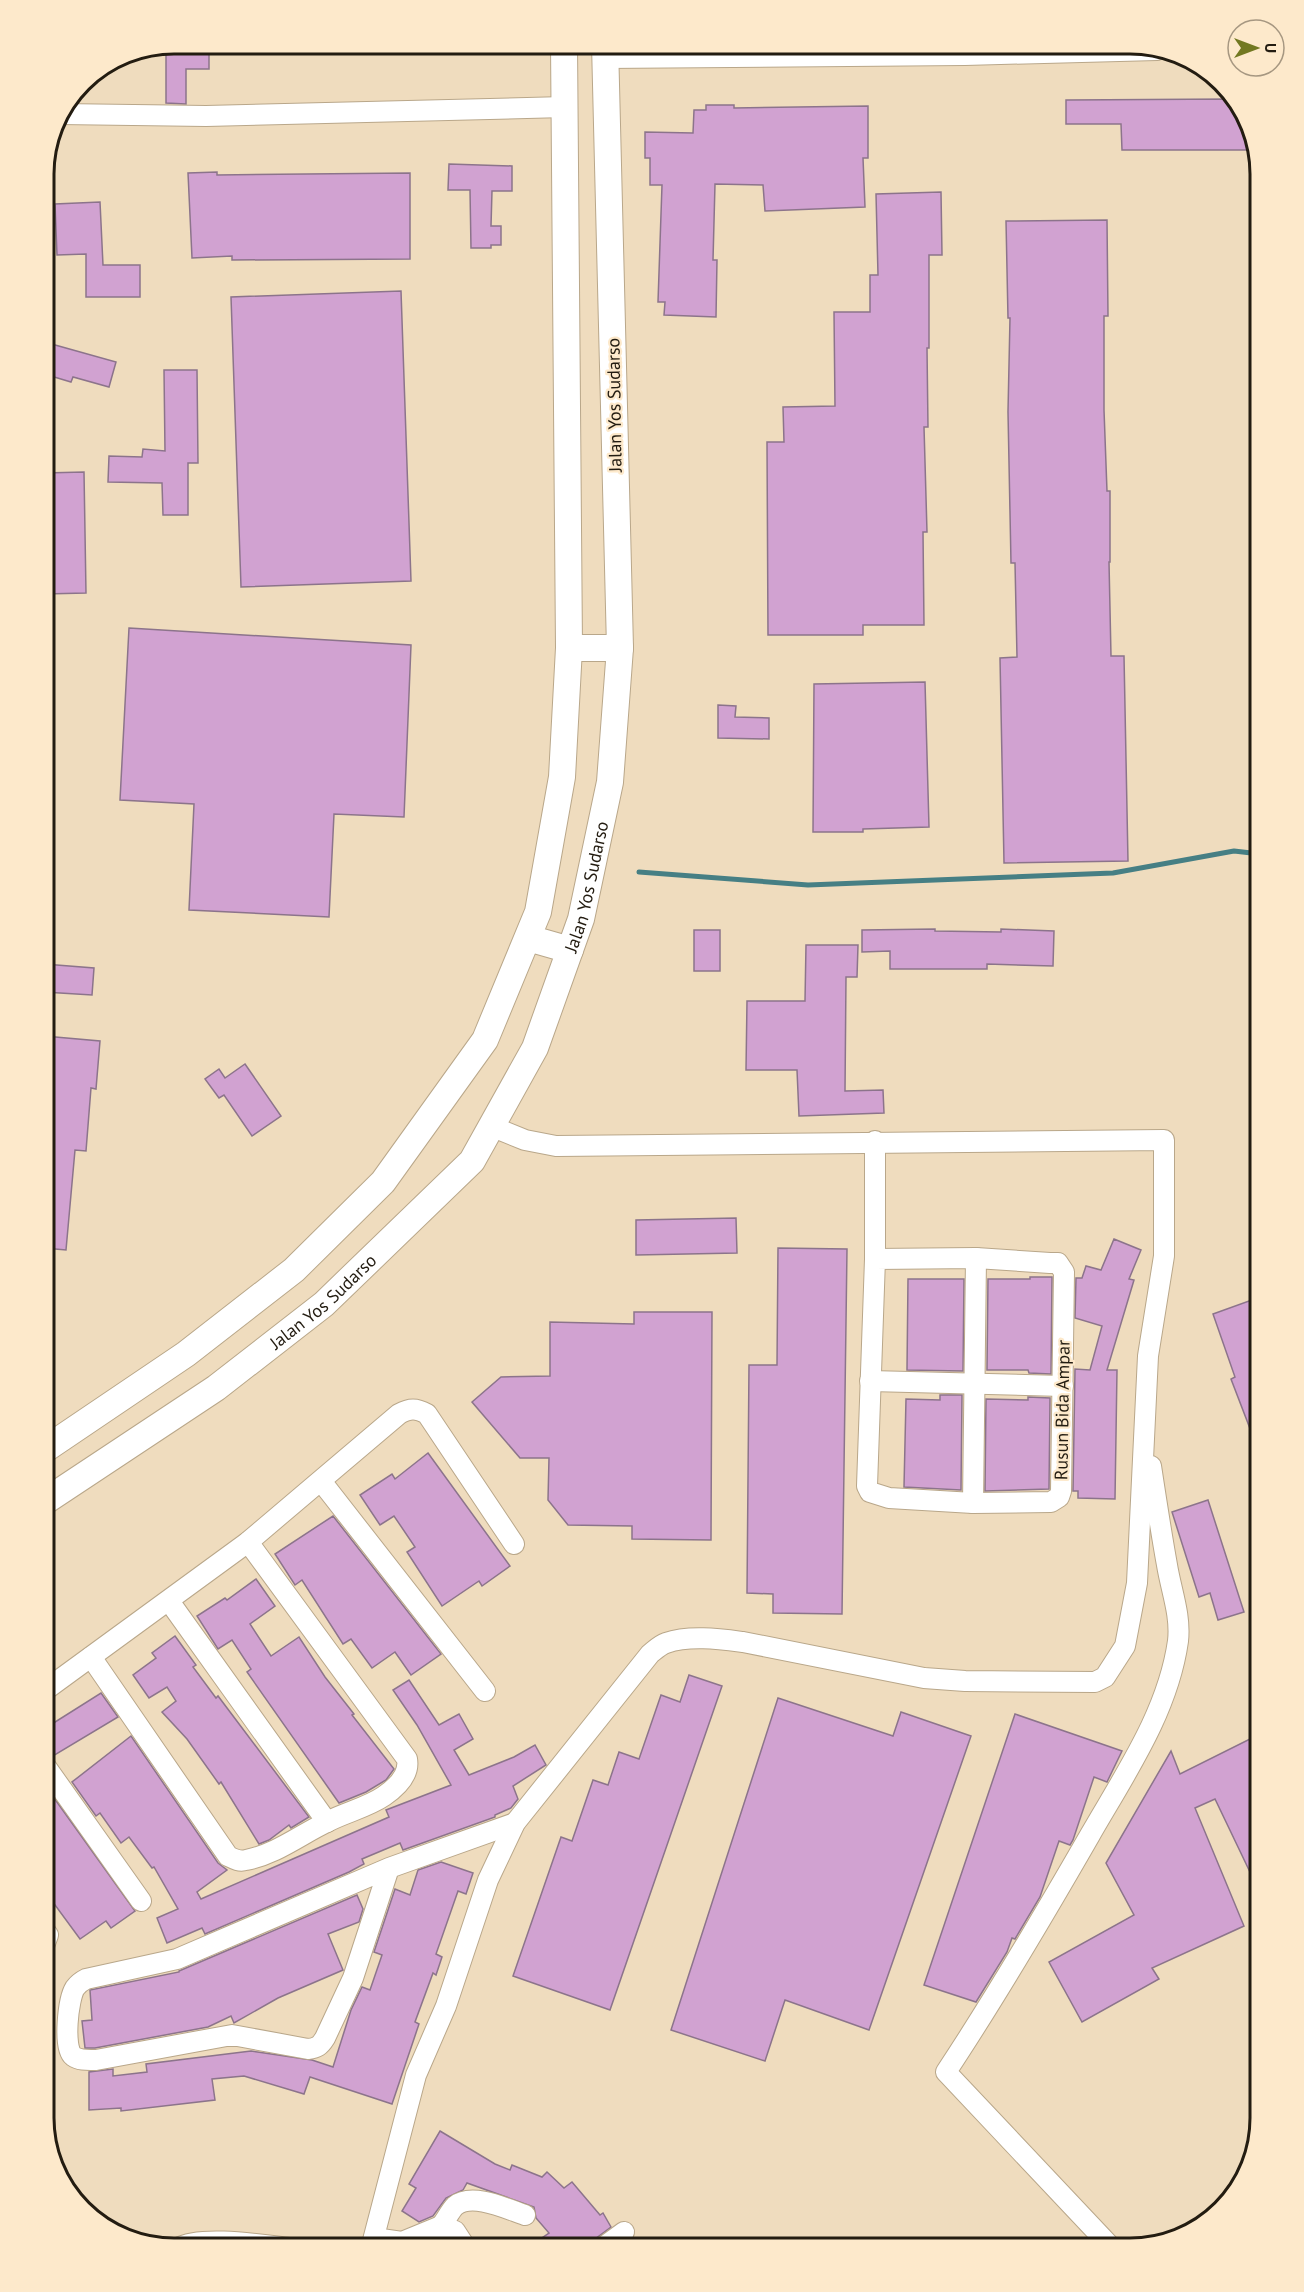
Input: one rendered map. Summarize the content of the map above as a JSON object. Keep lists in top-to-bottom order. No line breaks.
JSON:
{"streets":{"main road":["Jalan Yos Sudarso"],"street":["Rusun Bida Ampar"]},"north":"right"}
